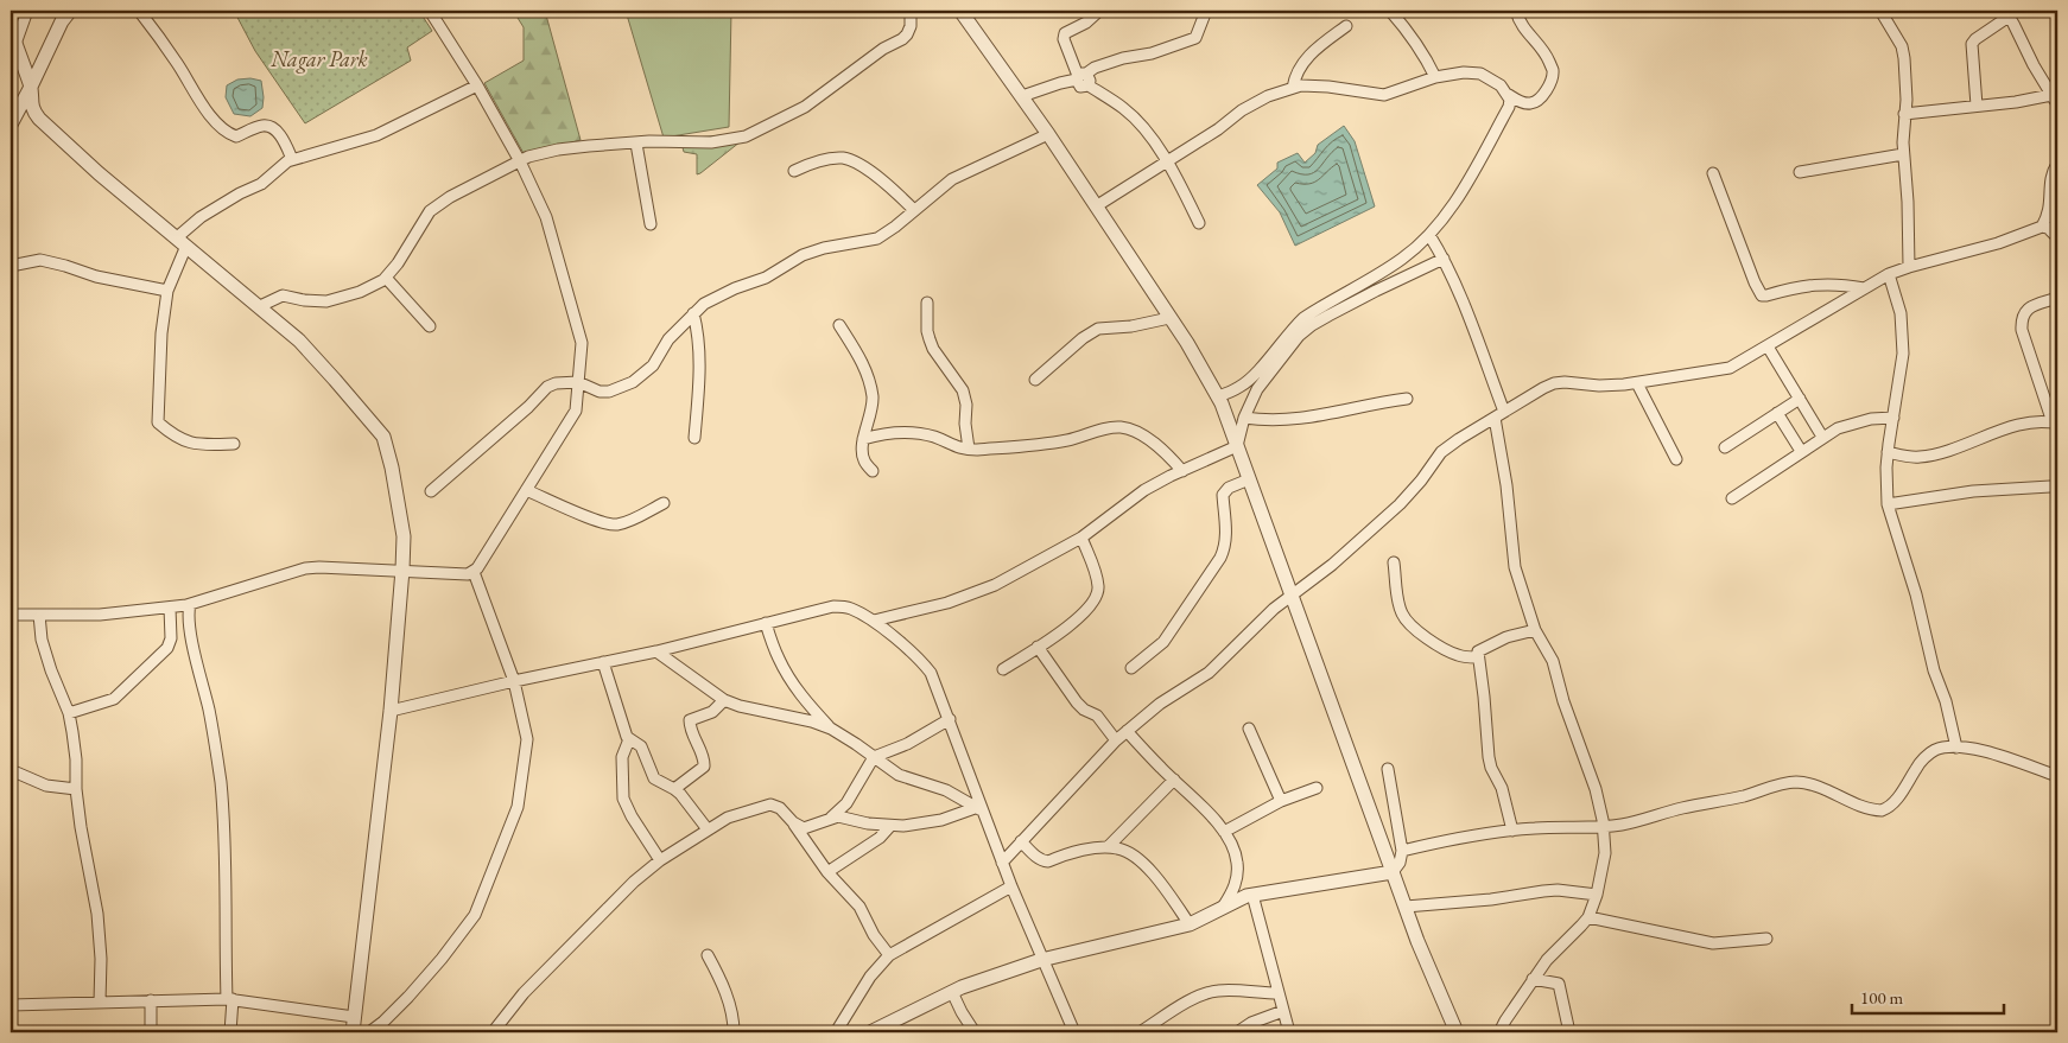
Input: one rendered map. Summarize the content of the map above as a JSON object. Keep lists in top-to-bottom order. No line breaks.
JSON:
{"parks":["Nagar Park"],"scale_bar":"100 m"}
